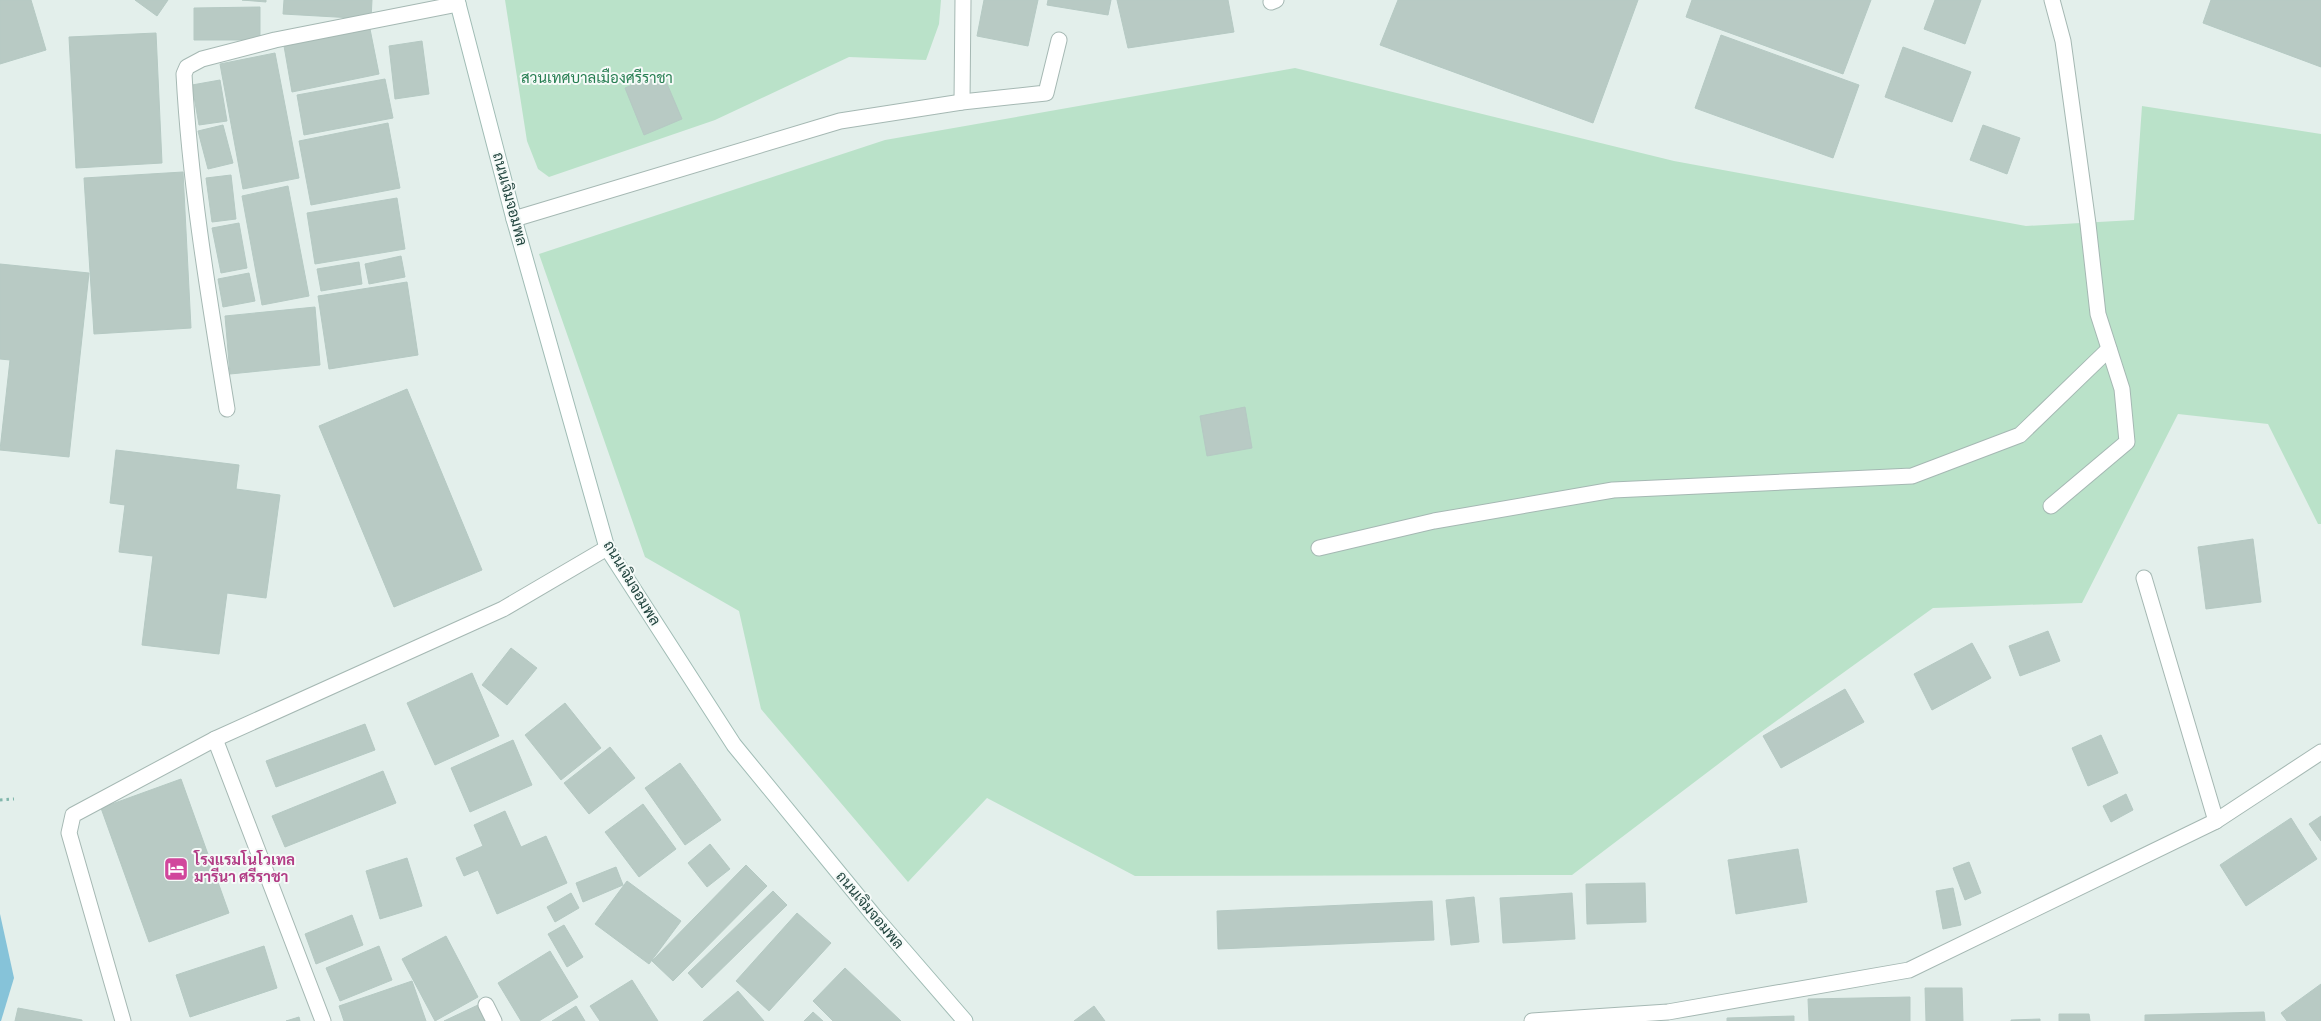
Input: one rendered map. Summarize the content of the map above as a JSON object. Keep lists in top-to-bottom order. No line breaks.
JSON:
{"streets":{"street":["ถนนเจิมจอมพล"]},"parks":["สวนเทศบาลเมืองศรีราชา"],"places":{"hotel":["โรงแรมโนโวเทล มารีนา ศรีราชา"]}}
